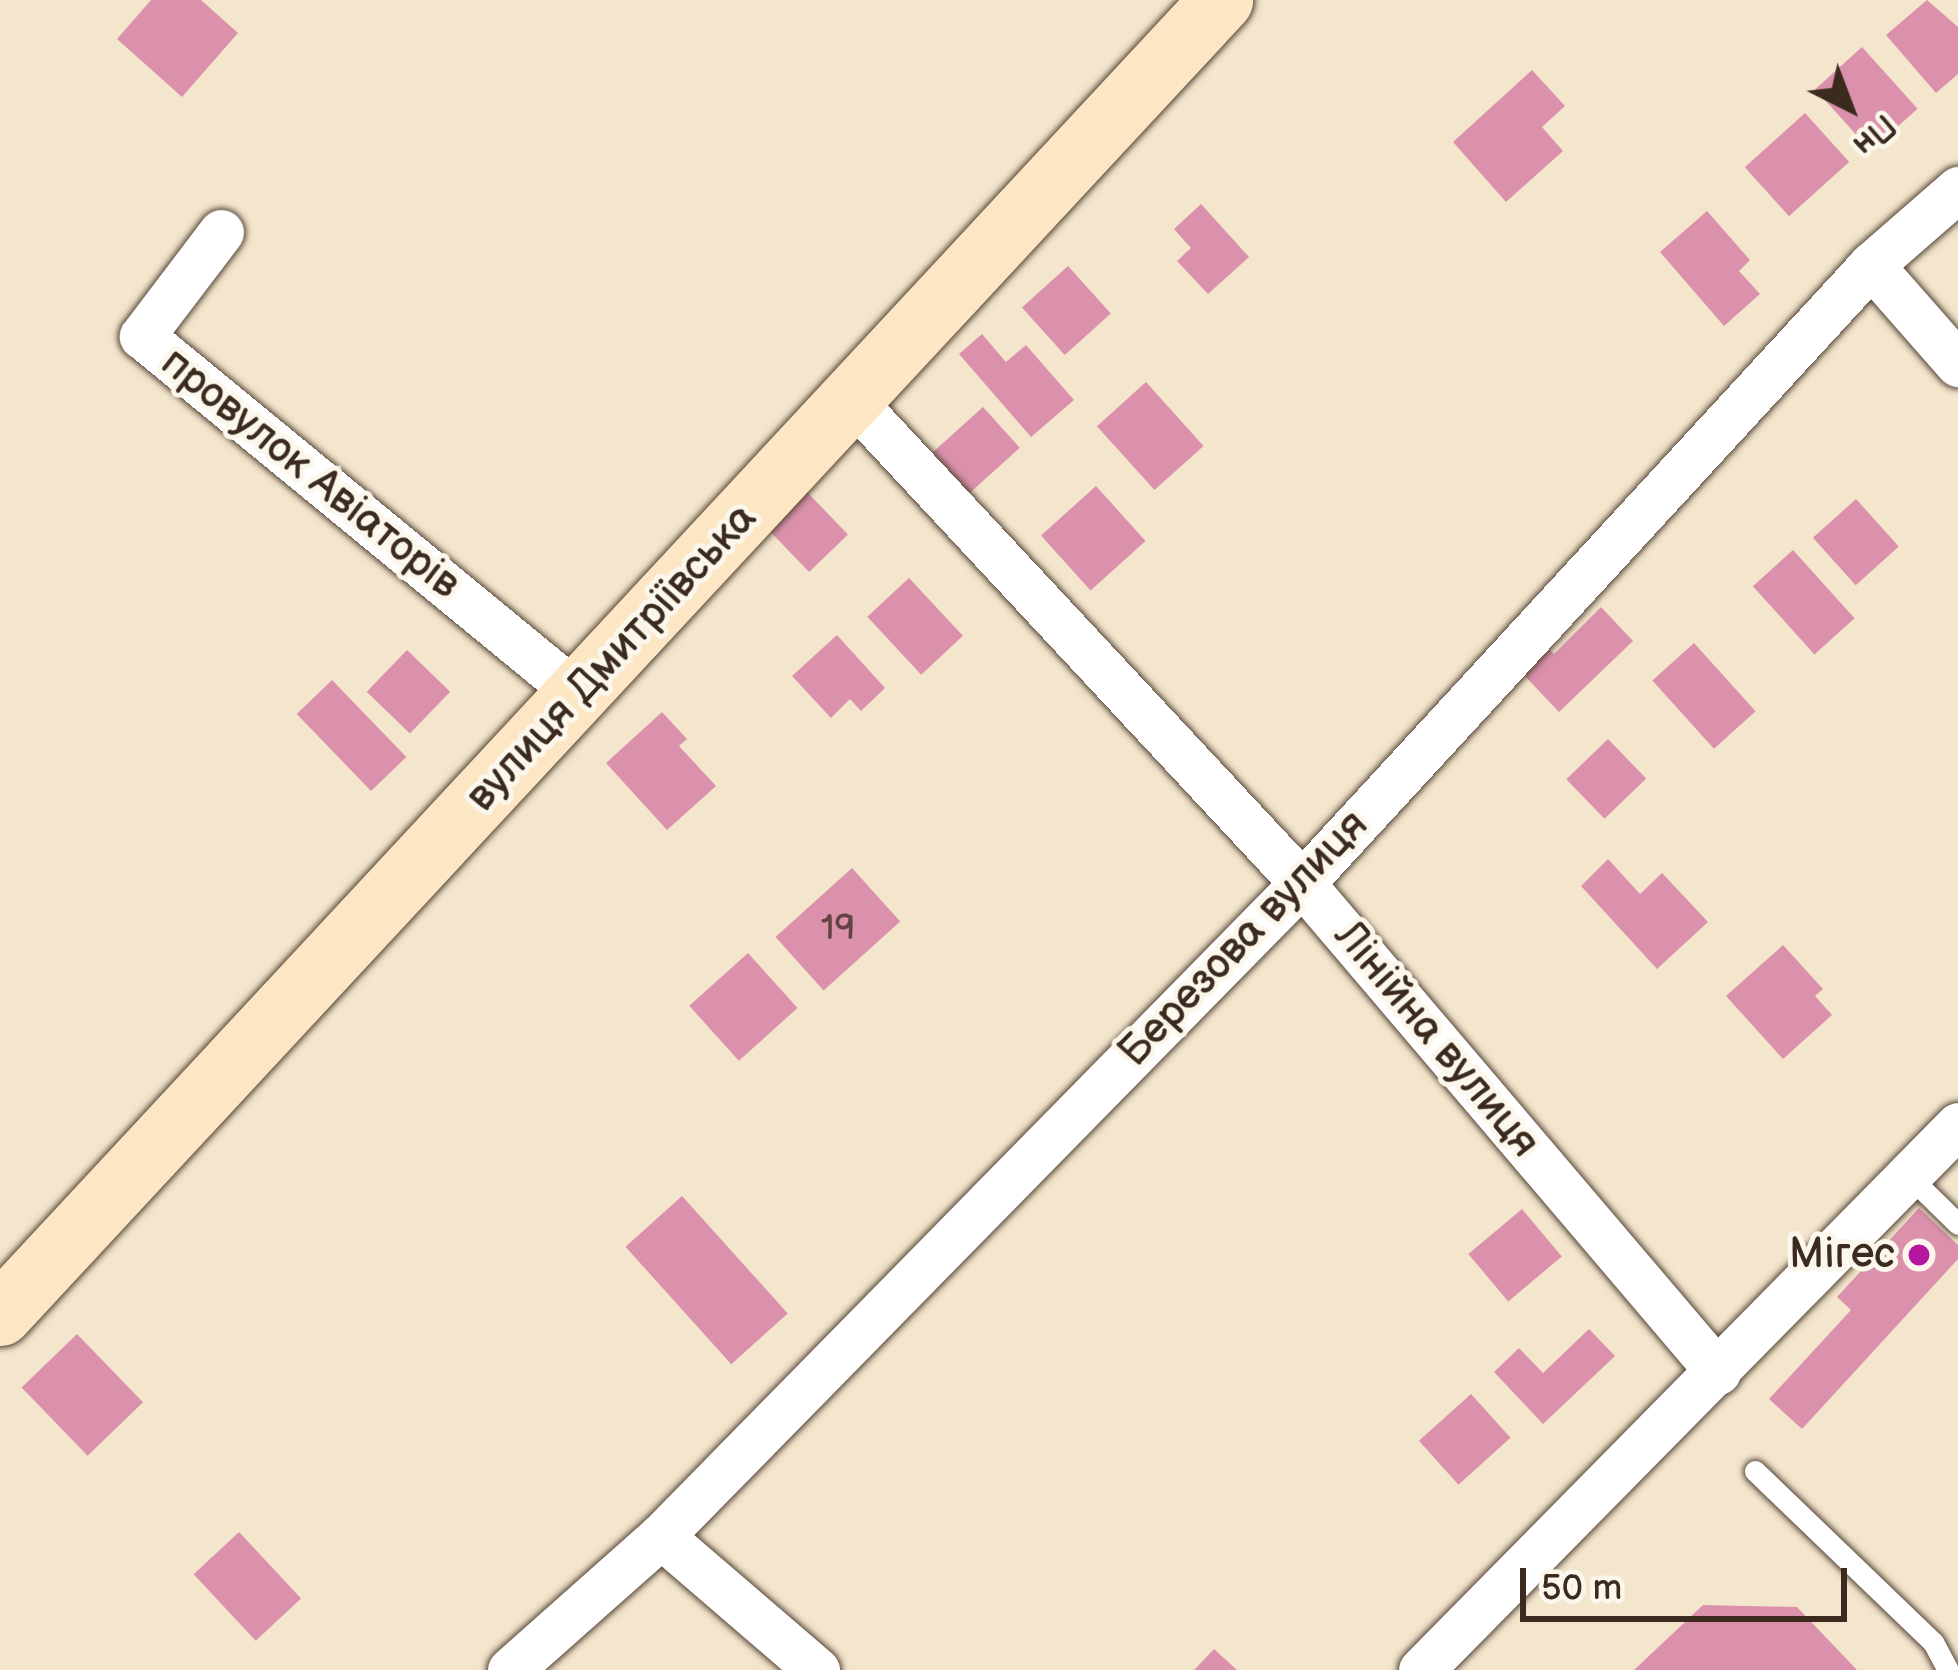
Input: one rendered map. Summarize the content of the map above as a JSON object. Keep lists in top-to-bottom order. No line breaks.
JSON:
{"streets":{"main road":["вулиця Дмитріївська"],"street":["провулок Авіаторів","Березова вулиця","Лінійна вулиця"]},"crossings":[["провулок Авіаторів","вулиця Дмитріївська"],["вулиця Дмитріївська","Лінійна вулиця"],["Березова вулиця","Лінійна вулиця"]],"places":["Мігес"],"house_numbers":["19"],"scale_bar":"50 m","north":"bottom right"}
